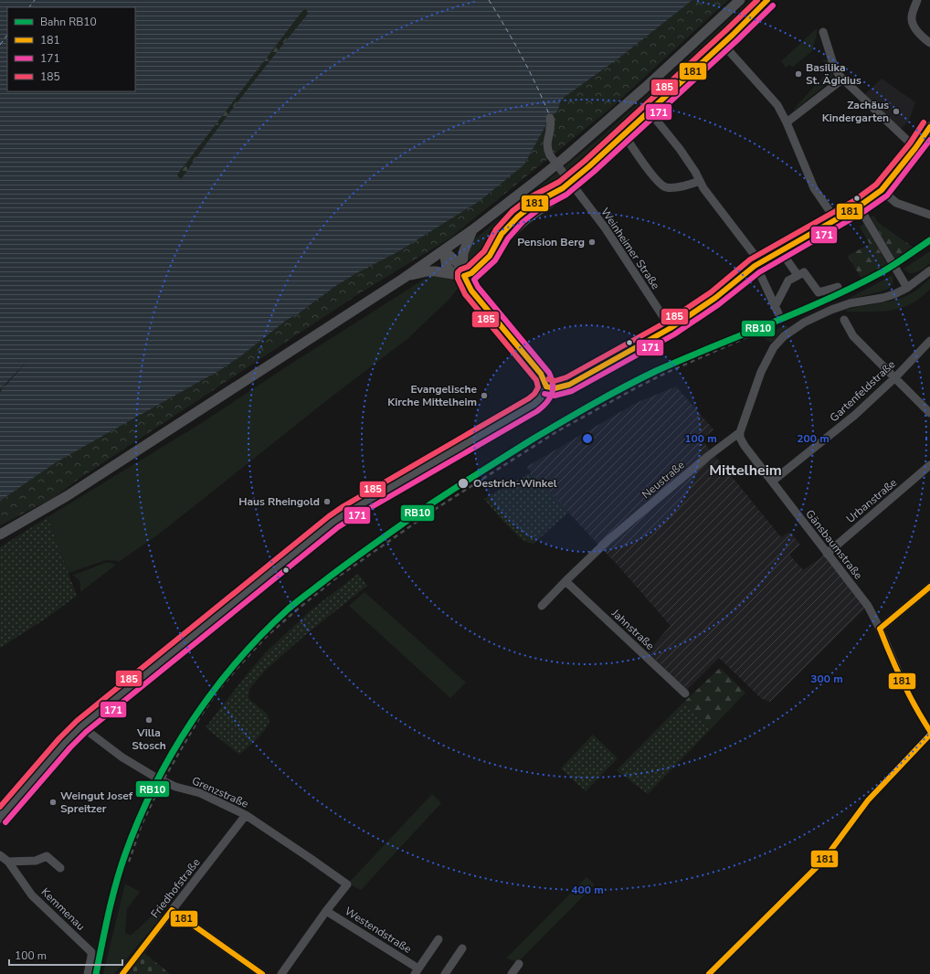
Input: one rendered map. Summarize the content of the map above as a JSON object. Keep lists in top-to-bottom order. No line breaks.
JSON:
{"streets":{"street":["Weinheimer Straße","Gartenfeldstraße","Neustraße","Urbanstraße","Gänsbaumstraße","Jahnstraße","Grenzstraße","Friedhofstraße","Kemmenau","Westendstraße"]},"crossings":[["Gartenfeldstraße","Gänsbaumstraße"],["Neustraße","Gänsbaumstraße"],["Neustraße","Jahnstraße"],["Urbanstraße","Gänsbaumstraße"],["Grenzstraße","Friedhofstraße"],["Grenzstraße","Westendstraße"]],"districts":["Mittelheim"],"places":["Basilika St. Ägidius","Zachäus Kindergarten","Pension Berg","Evangelische Kirche Mittelheim","Oestrich-Winkel","Haus Rheingold","Villa Stosch","Weingut Josef Spreitzer"],"lines":["transit line 181","transit line 185","transit line 171","rail line RB10"],"legend":["Bahn RB10","181","171","185"],"scale_bar":"100 m","rings":["100 m","200 m","300 m","400 m"]}
